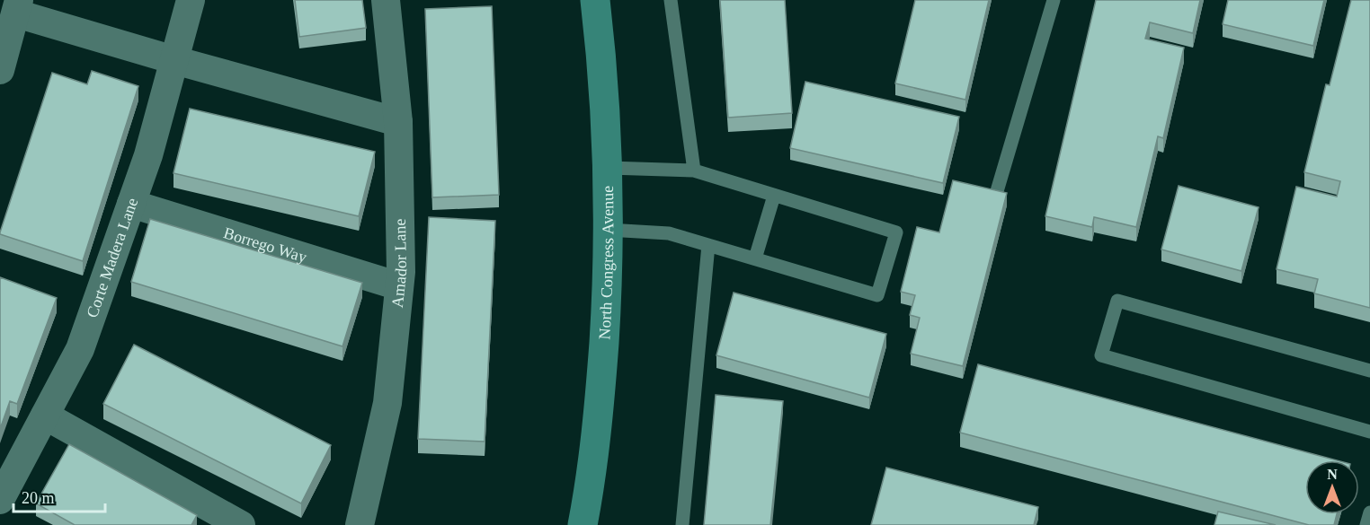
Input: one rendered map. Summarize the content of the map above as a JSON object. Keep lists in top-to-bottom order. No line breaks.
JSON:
{"streets":{"street":["Borrego Way","Corte Madera Lane","North Congress Avenue","Amador Lane"]},"crossings":[["Borrego Way","Corte Madera Lane"],["Borrego Way","Amador Lane"]],"scale_bar":"20 m","north":"top"}
